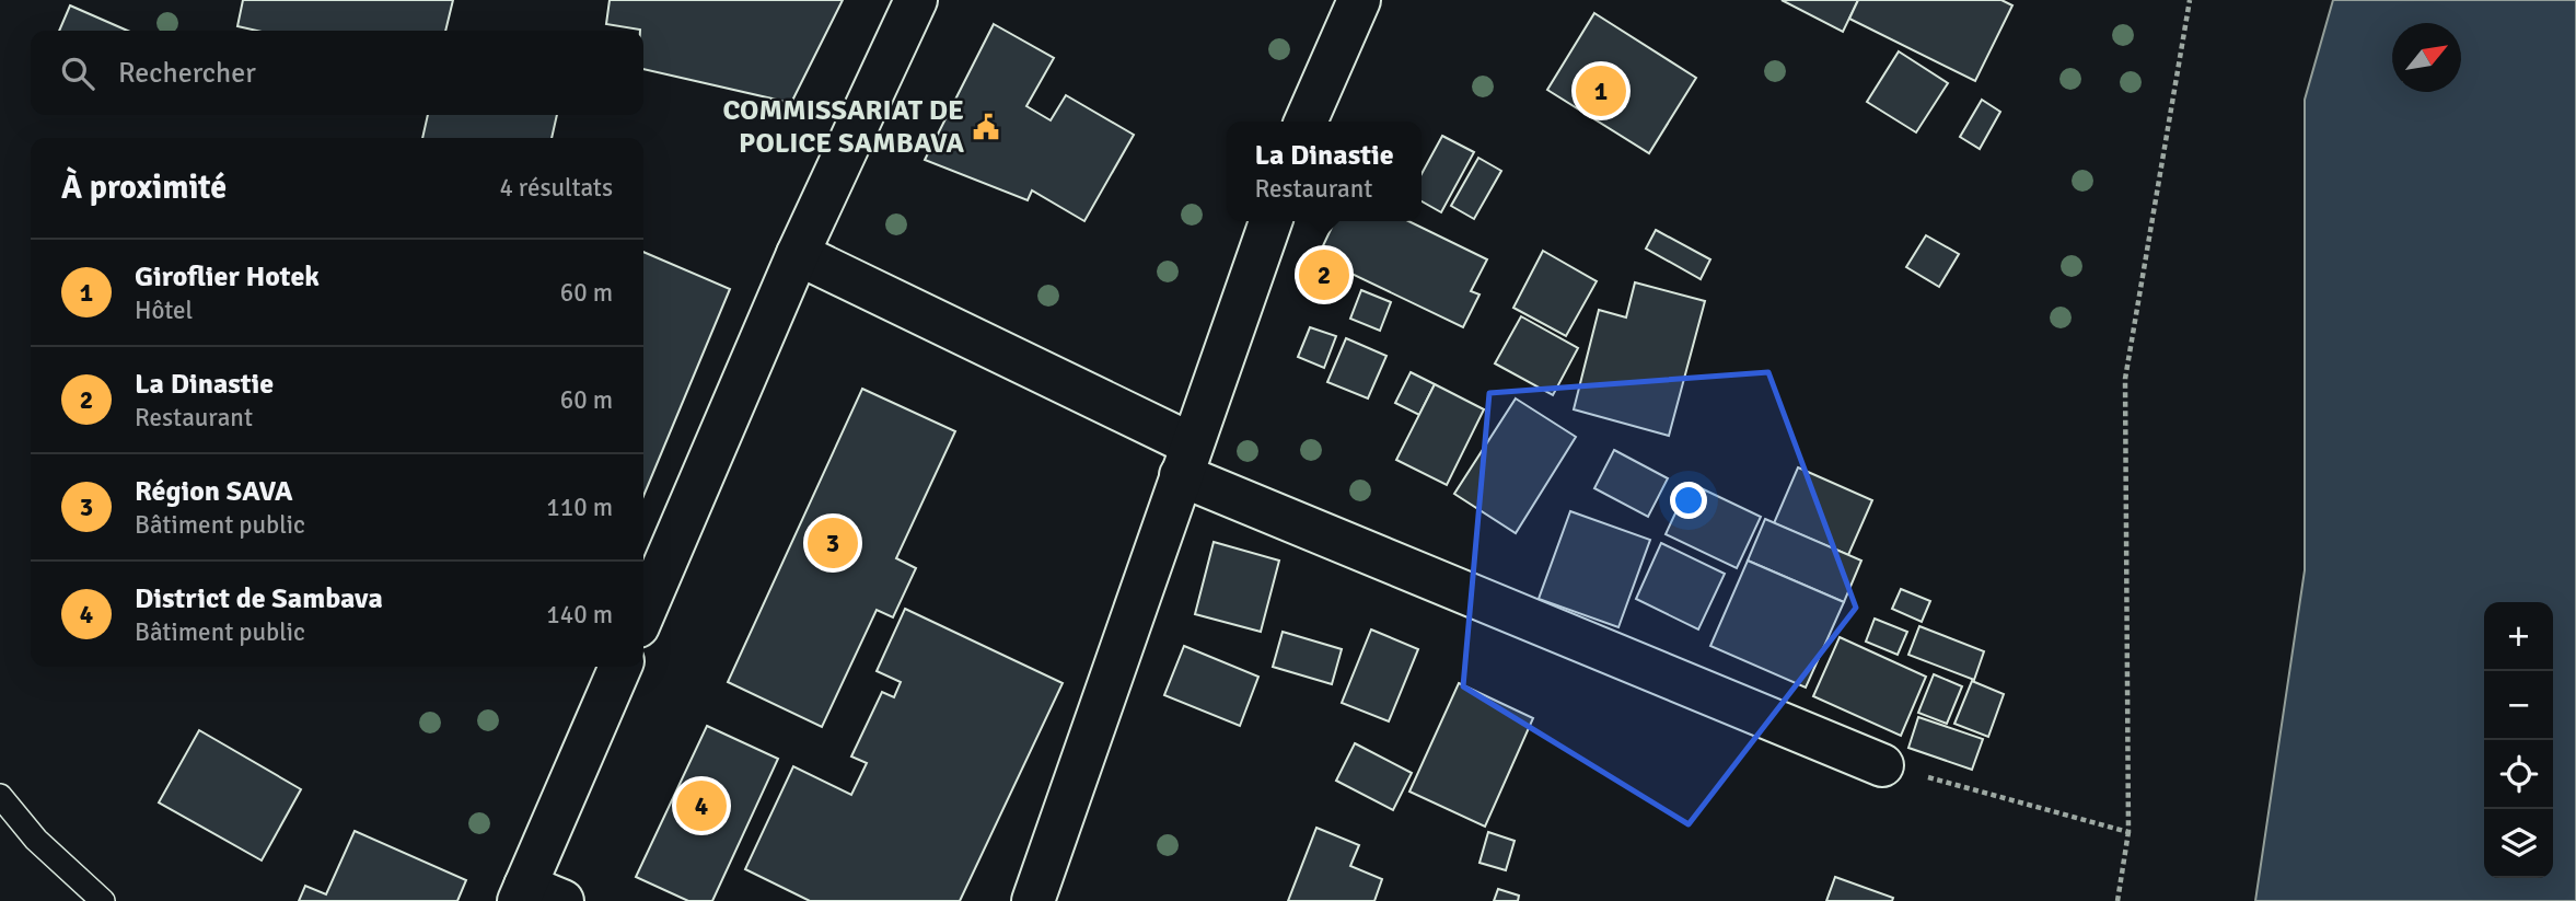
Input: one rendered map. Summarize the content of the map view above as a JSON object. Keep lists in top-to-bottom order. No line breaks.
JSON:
{"places":{"public building":["COMMISSARIAT DE POLICE SAMBAVA"]},"north":"top right","page":{"search":"Rechercher","pins":["1","2","3","4"],"popup":["La Dinastie","Restaurant"],"heading":["À proximité","4 résultats"],"list":[{"mark":"1","name":"Giroflier Hotek","note":"Hôtel","value":"60 m"},{"mark":"2","name":"La Dinastie","note":"Restaurant","value":"60 m"},{"mark":"3","name":"Région SAVA","note":"Bâtiment public","value":"110 m"},{"mark":"4","name":"District de Sambava","note":"Bâtiment public","value":"140 m"}],"map_buttons":["+","−"]}}
